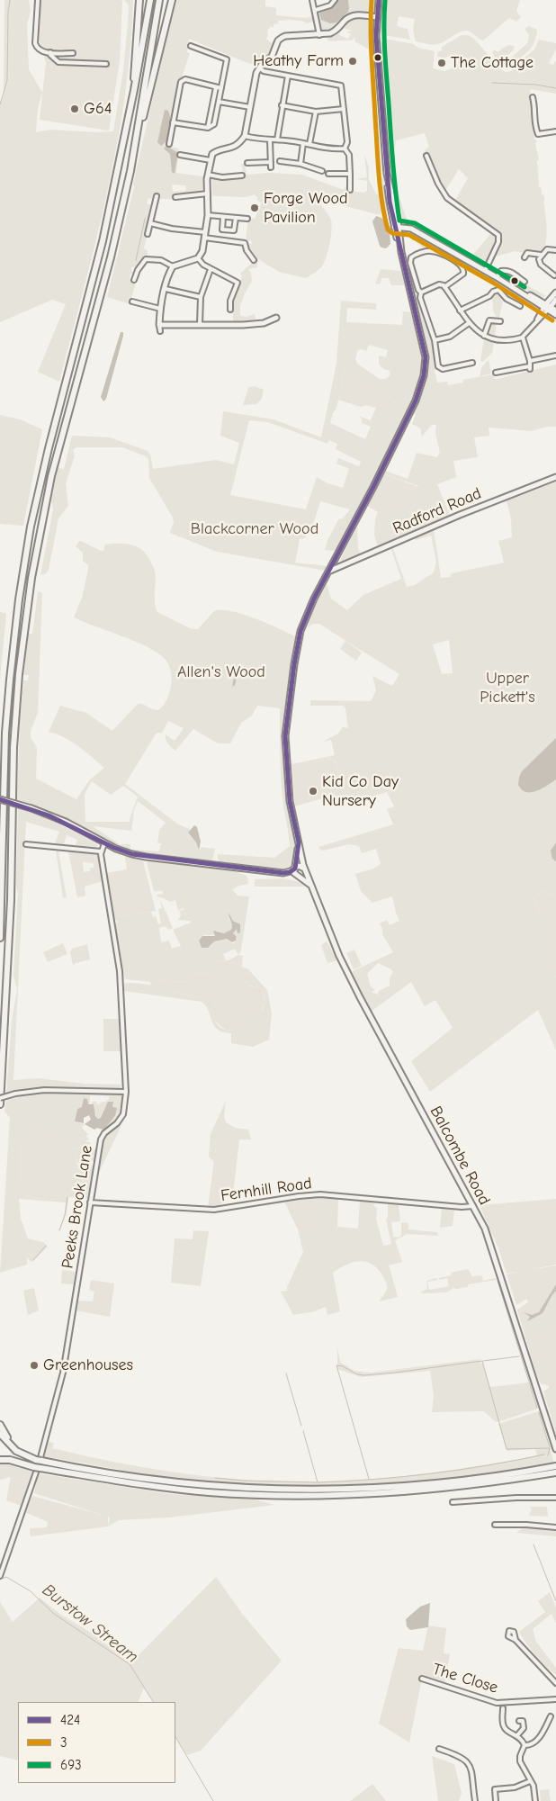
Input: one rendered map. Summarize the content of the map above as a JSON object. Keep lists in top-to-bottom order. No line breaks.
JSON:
{"streets":{"main road":["Radford Road","Balcombe Road"],"street":["Fernhill Road","Peeks Brook Lane","The Close"]},"crossings":[["Radford Road","Balcombe Road"],["Balcombe Road","Fernhill Road"],["Fernhill Road","Peeks Brook Lane"]],"water":["Burstow Stream"],"parks":["Blackcorner Wood","Allen's Wood","Upper Pickett's"],"places":["Heathy Farm","The Cottage","G64","Forge Wood Pavilion","Kid Co Day Nursery","Greenhouses"],"lines":["transit line 424","transit line 3","transit line 693"],"legend":["424","3","693"]}
